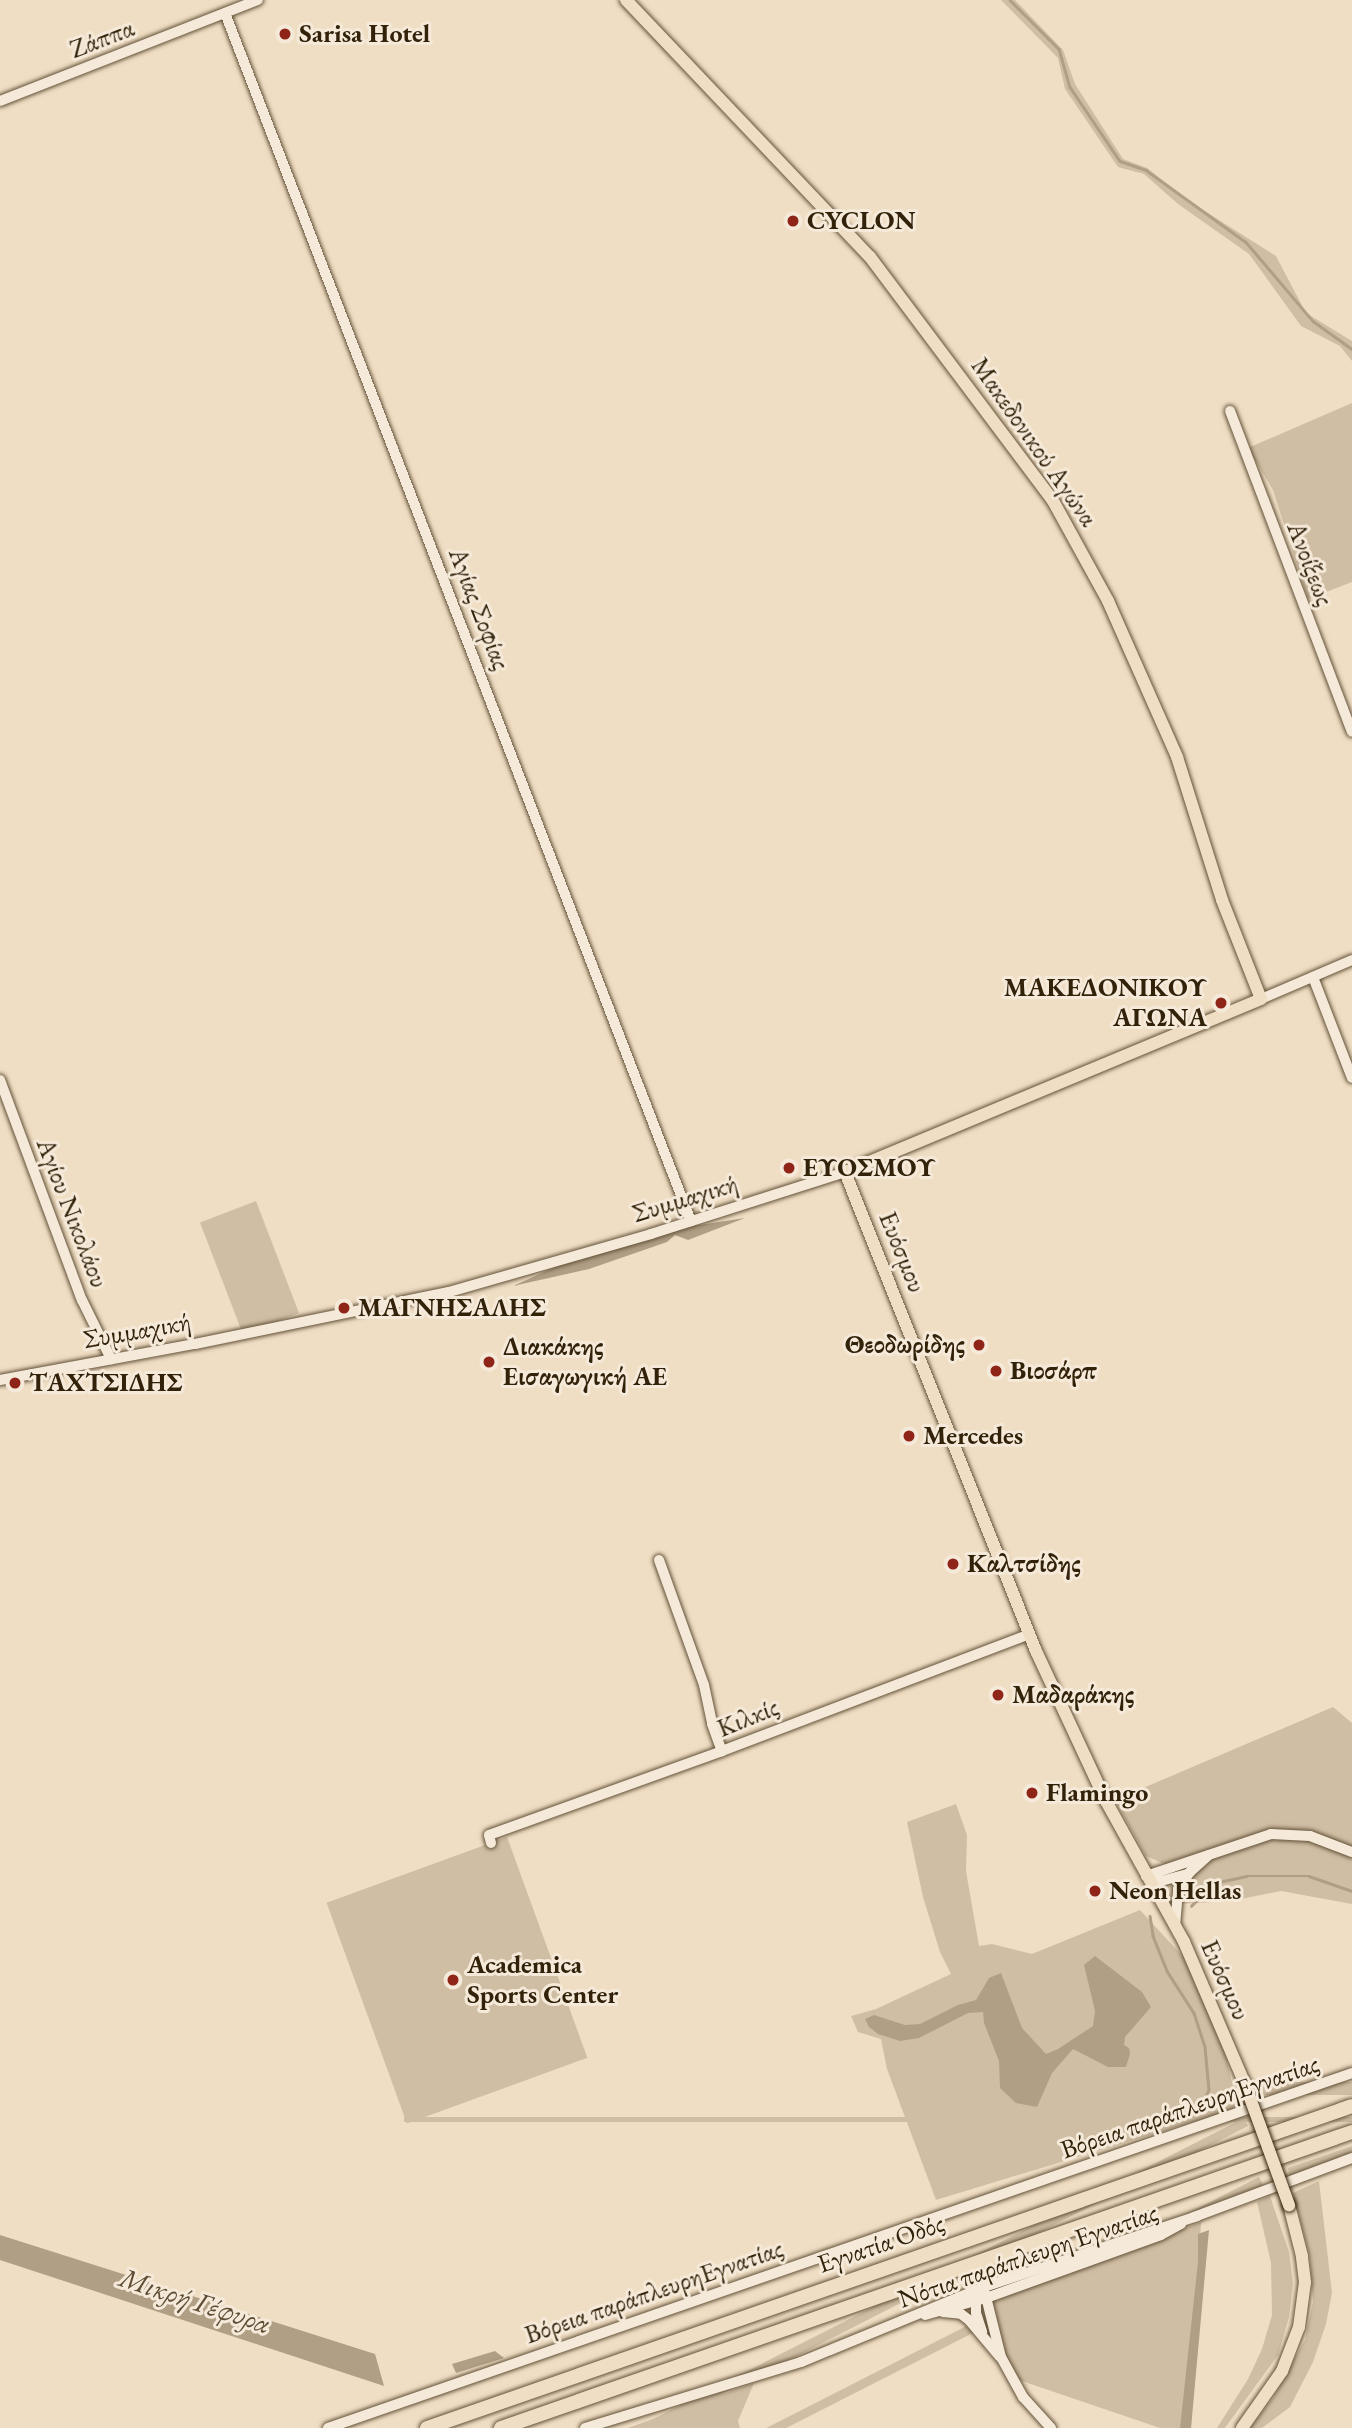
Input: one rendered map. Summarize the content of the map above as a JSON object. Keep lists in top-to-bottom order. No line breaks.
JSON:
{"streets":{"highway":["Εγνατία Οδός"],"main road":["Μακεδονικού Αγώνα","Συμμαχική","Ευόσμου"],"street":["Ζάππα","Ανοίξεως","Αγίας Σοφίας","Αγίου Νικολάου","Κιλκίς","Βόρεια παράπλευρηΕγνατίας","Νότια παράπλευρη Εγνατίας"]},"crossings":[["Ζάππα","Αγίας Σοφίας"],["Μακεδονικού Αγώνα","Συμμαχική"],["Αγίας Σοφίας","Συμμαχική"],["Συμμαχική","Αγίου Νικολάου"],["Συμμαχική","Ευόσμου"],["Ευόσμου","Κιλκίς"]],"water":["Μικρή Γέφυρα"],"places":["Sarisa Hotel","CYCLON","ΜΑΚΕΔΟΝΙΚΟΥ ΑΓΩΝΑ","ΕΥΟΣΜΟΥ","ΜΑΓΝΗΣΑΛΗΣ","Θεοδωρίδης","Διακάκης Εισαγωγική ΑΕ","Βιοσάρπ","ΤΑΧΤΣΙΔΗΣ","Mercedes","Καλτσίδης","Μαδαράκης","Flamingo","Neon Hellas","Academica Sports Center"]}
